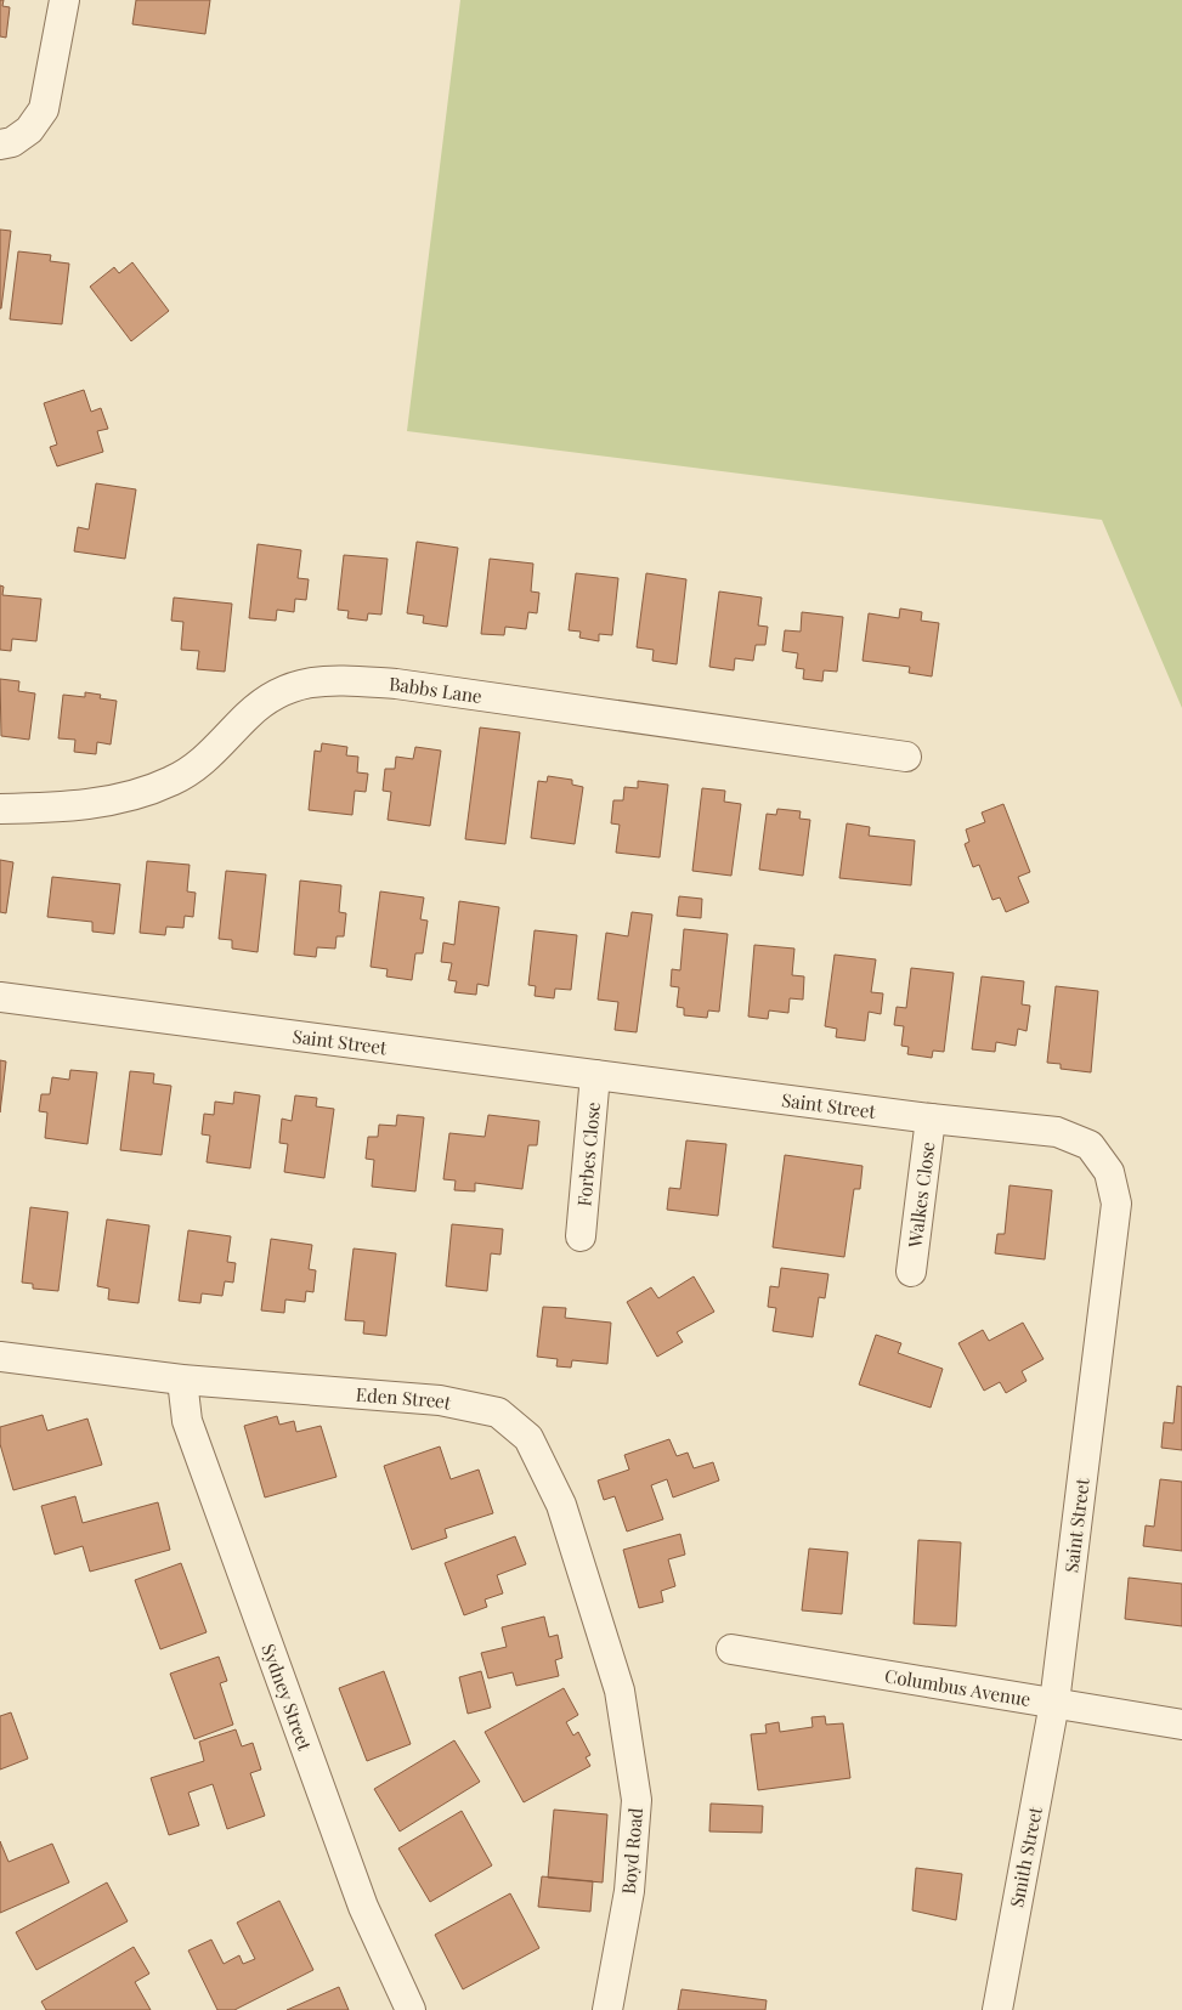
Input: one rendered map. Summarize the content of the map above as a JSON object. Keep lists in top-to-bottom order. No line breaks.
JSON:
{"streets":{"street":["Babbs Lane","Saint Street","Forbes Close","Walkes Close","Eden Street","Columbus Avenue","Sydney Street","Boyd Road","Smith Street"]},"crossings":[["Saint Street","Forbes Close"],["Saint Street","Walkes Close"],["Saint Street","Columbus Avenue"],["Saint Street","Smith Street"],["Eden Street","Sydney Street"],["Eden Street","Boyd Road"],["Columbus Avenue","Smith Street"]]}
